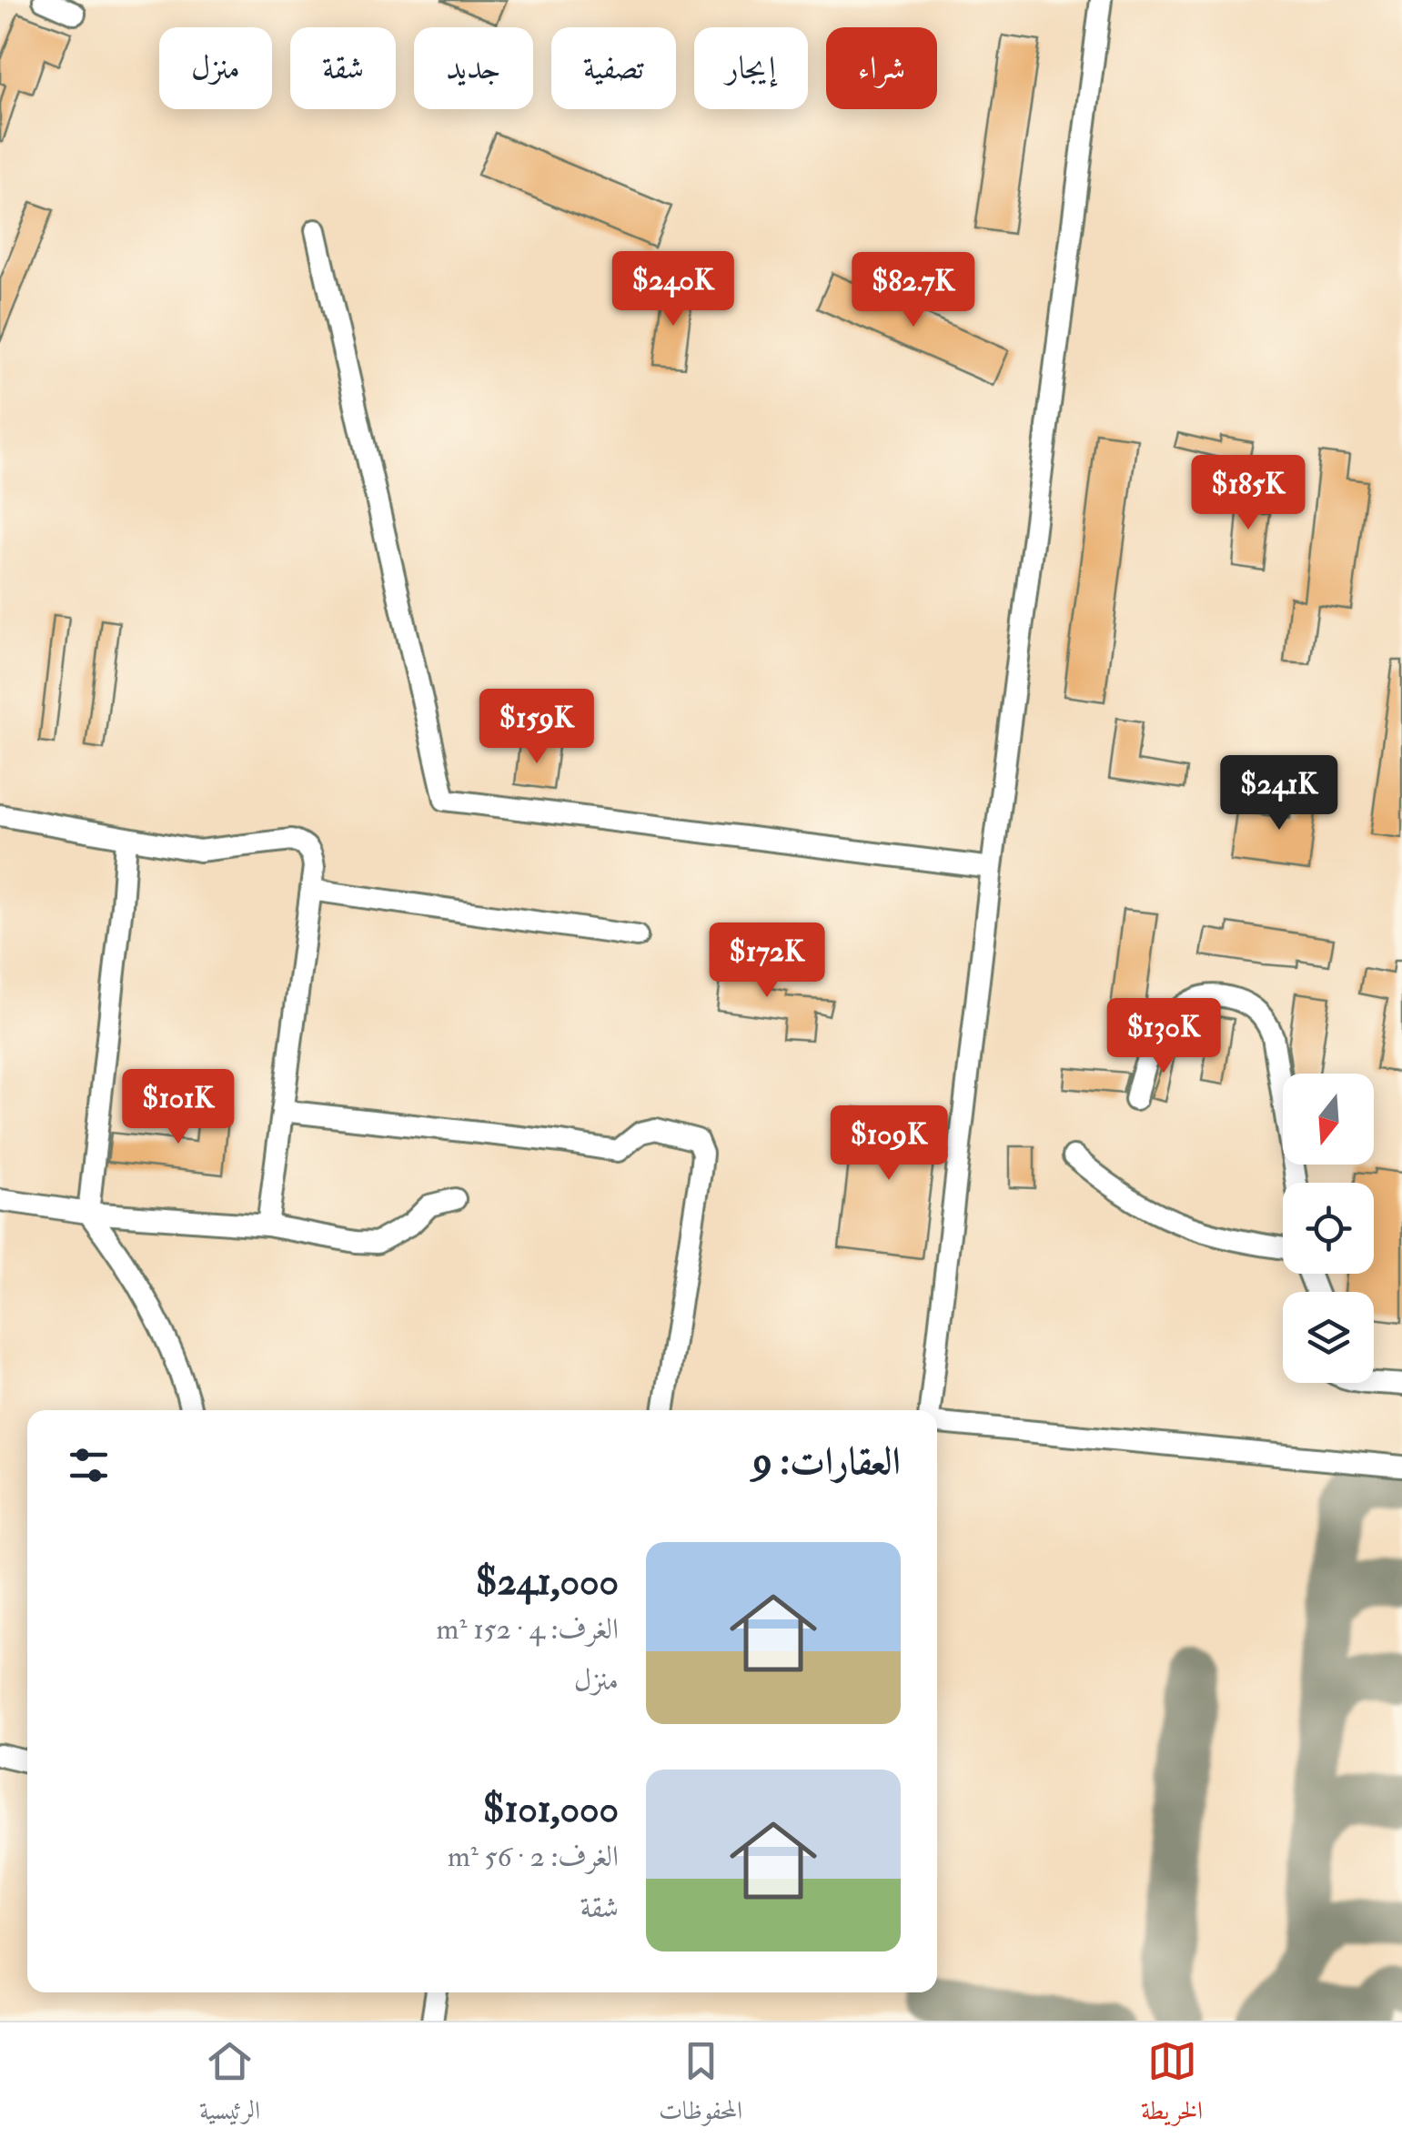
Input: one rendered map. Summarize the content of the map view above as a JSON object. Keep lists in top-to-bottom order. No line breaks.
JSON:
{"north":"bottom","page":{"chip":["شراء","إيجار","تصفية","جديد","شقة","منزل"],"price":["$240K","$82.7K","$185K","$159K","$241K","$172K","$130K","$101K","$109K"],"heading":"العقارات: 9","list":[{"name":"$241,000","note":"الغرف: 4 · 152 m² · منزل"},{"name":"$101,000","note":"الغرف: 2 · 56 m² · شقة"}],"tabs":["الخريطة","المحفوظات","الرئيسية"]}}
